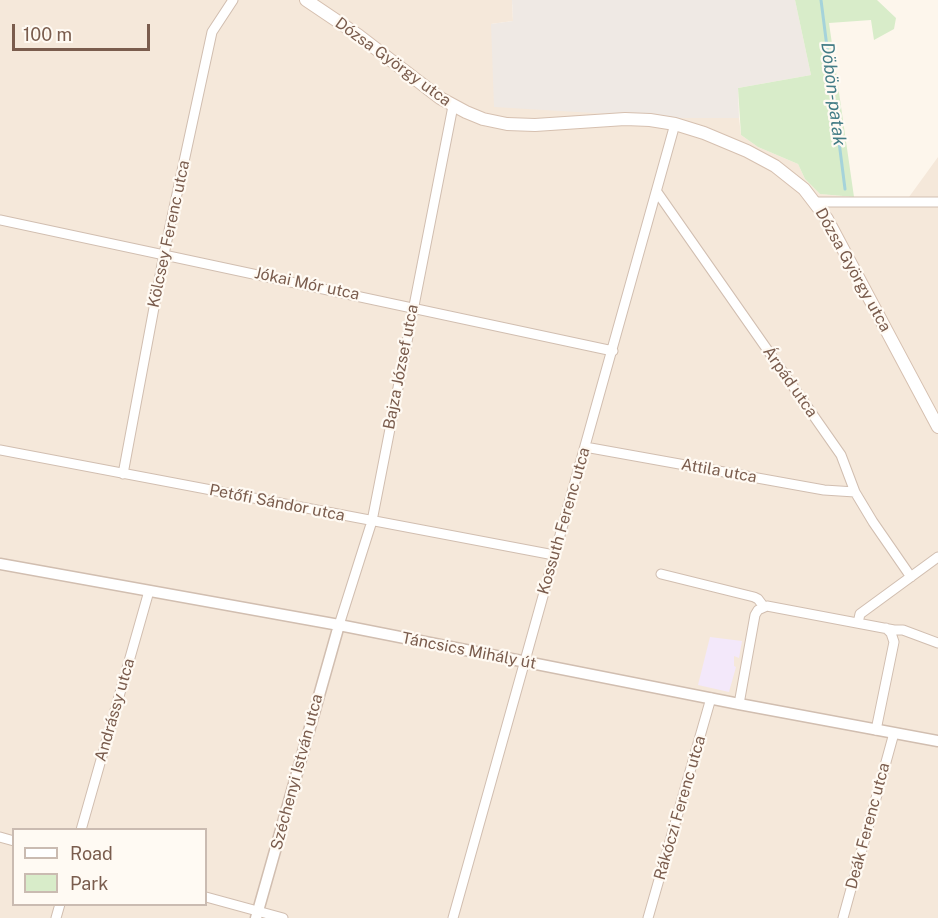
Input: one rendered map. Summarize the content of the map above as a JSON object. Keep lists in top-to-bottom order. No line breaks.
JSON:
{"streets":{"main road":["Dózsa György utca"],"street":["Kölcsey Ferenc utca","Jókai Mór utca","Bajza József utca","Árpád utca","Attila utca","Petőfi Sándor utca","Kossuth Ferenc utca","Táncsics Mihály út","Andrássy utca","Széchenyi István utca","Rákóczi Ferenc utca","Deák Ferenc utca"]},"crossings":[["Dózsa György utca","Bajza József utca"],["Dózsa György utca","Kossuth Ferenc utca"],["Kölcsey Ferenc utca","Jókai Mór utca"],["Kölcsey Ferenc utca","Petőfi Sándor utca"],["Jókai Mór utca","Bajza József utca"],["Jókai Mór utca","Kossuth Ferenc utca"],["Bajza József utca","Petőfi Sándor utca"],["Bajza József utca","Táncsics Mihály út"],["Bajza József utca","Széchenyi István utca"],["Árpád utca","Attila utca"],["Árpád utca","Kossuth Ferenc utca"],["Attila utca","Kossuth Ferenc utca"],["Petőfi Sándor utca","Kossuth Ferenc utca"],["Kossuth Ferenc utca","Táncsics Mihály út"],["Táncsics Mihály út","Andrássy utca"],["Táncsics Mihály út","Széchenyi István utca"],["Táncsics Mihály út","Rákóczi Ferenc utca"],["Táncsics Mihály út","Deák Ferenc utca"]],"water":["Döbön-patak"],"legend":["Road","Park"],"scale_bar":"100 m"}
